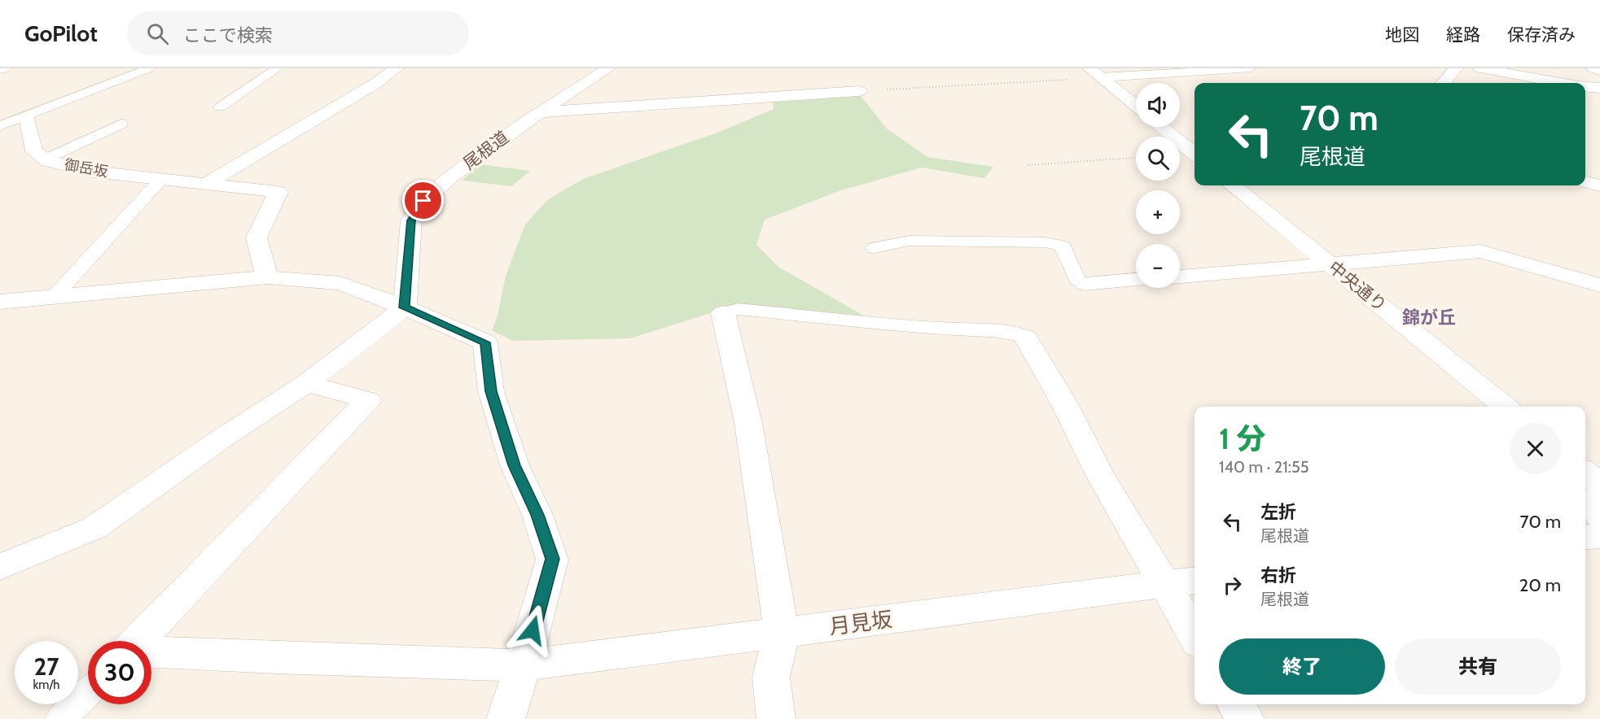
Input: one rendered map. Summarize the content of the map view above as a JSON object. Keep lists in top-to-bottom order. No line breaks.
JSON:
{"streets":{"street":["尾根道","御岳坂","中央通り","月見坂"]},"districts":["錦が丘"],"page":{"header":"GoPilot","search":"ここで検索","nav":["地図","経路","保存済み"],"map_buttons":["+","−"],"turn":["70 m","尾根道"],"heading":["1 分","140 m · 21:55"],"list":[{"name":"左折","note":"尾根道","value":"70 m"},{"name":"右折","note":"尾根道","value":"20 m"}],"buttons":["終了","共有"],"speed":"27 km/h","limit":"30"}}
